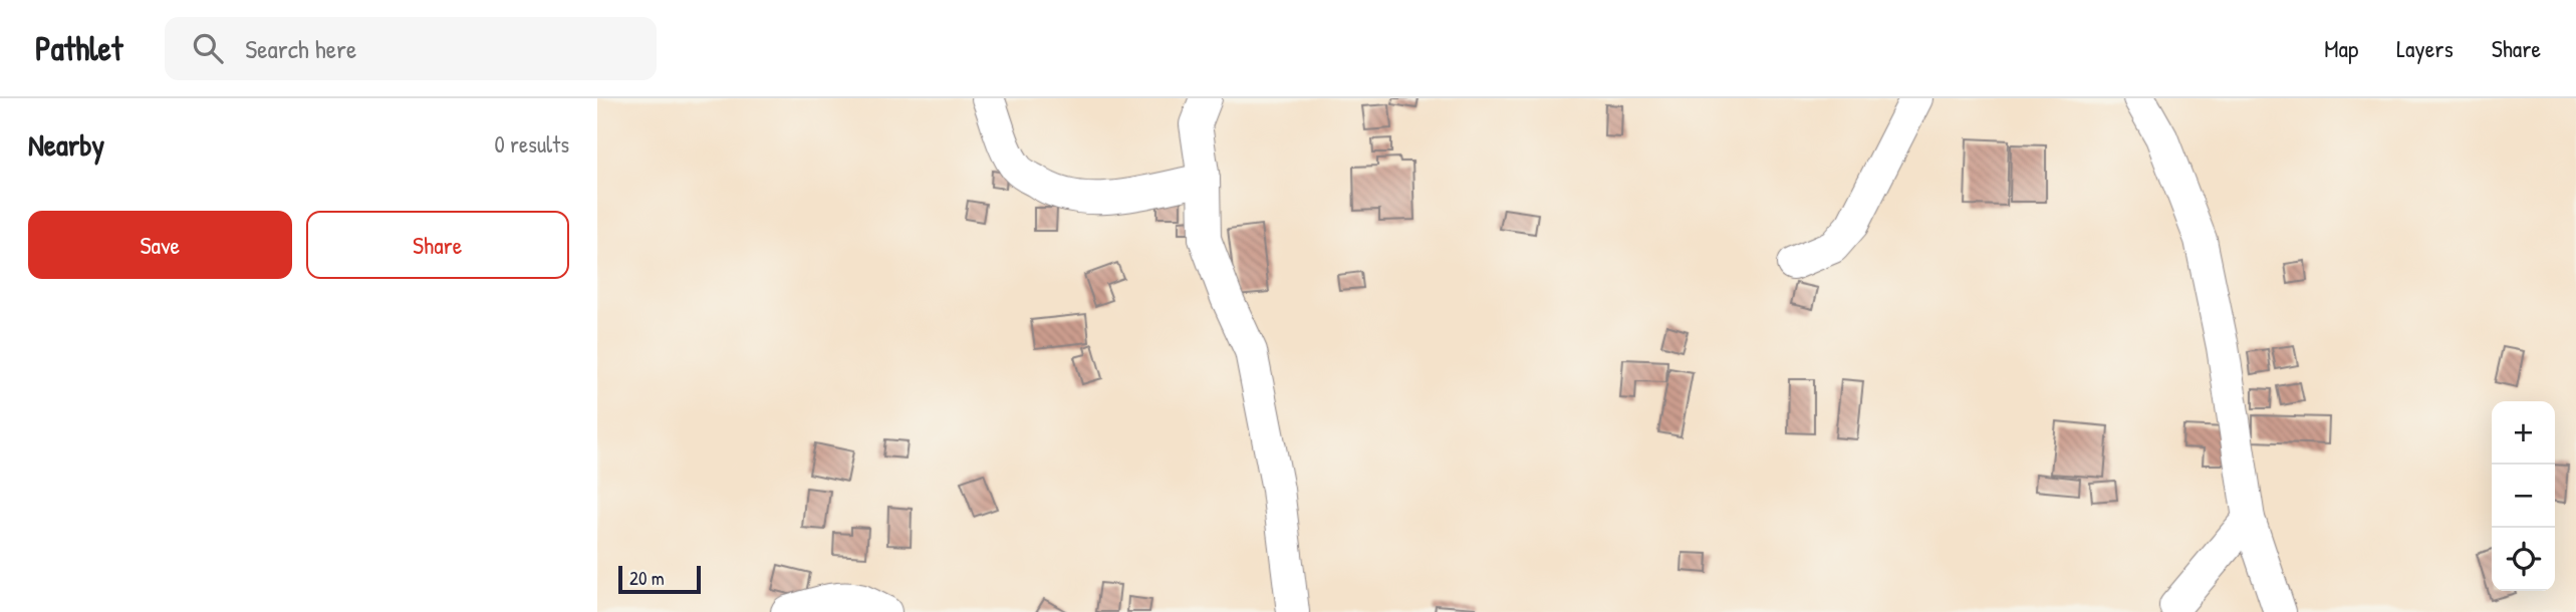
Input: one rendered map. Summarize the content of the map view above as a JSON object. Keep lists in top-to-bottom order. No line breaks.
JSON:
{"scale_bar":"20 m","page":{"header":"Pathlet","search":"Search here","nav":["Map","Layers","Share"],"heading":["Nearby","0 results"],"buttons":["Save","Share"],"map_buttons":["+","−"],"scale":"20 m"}}
